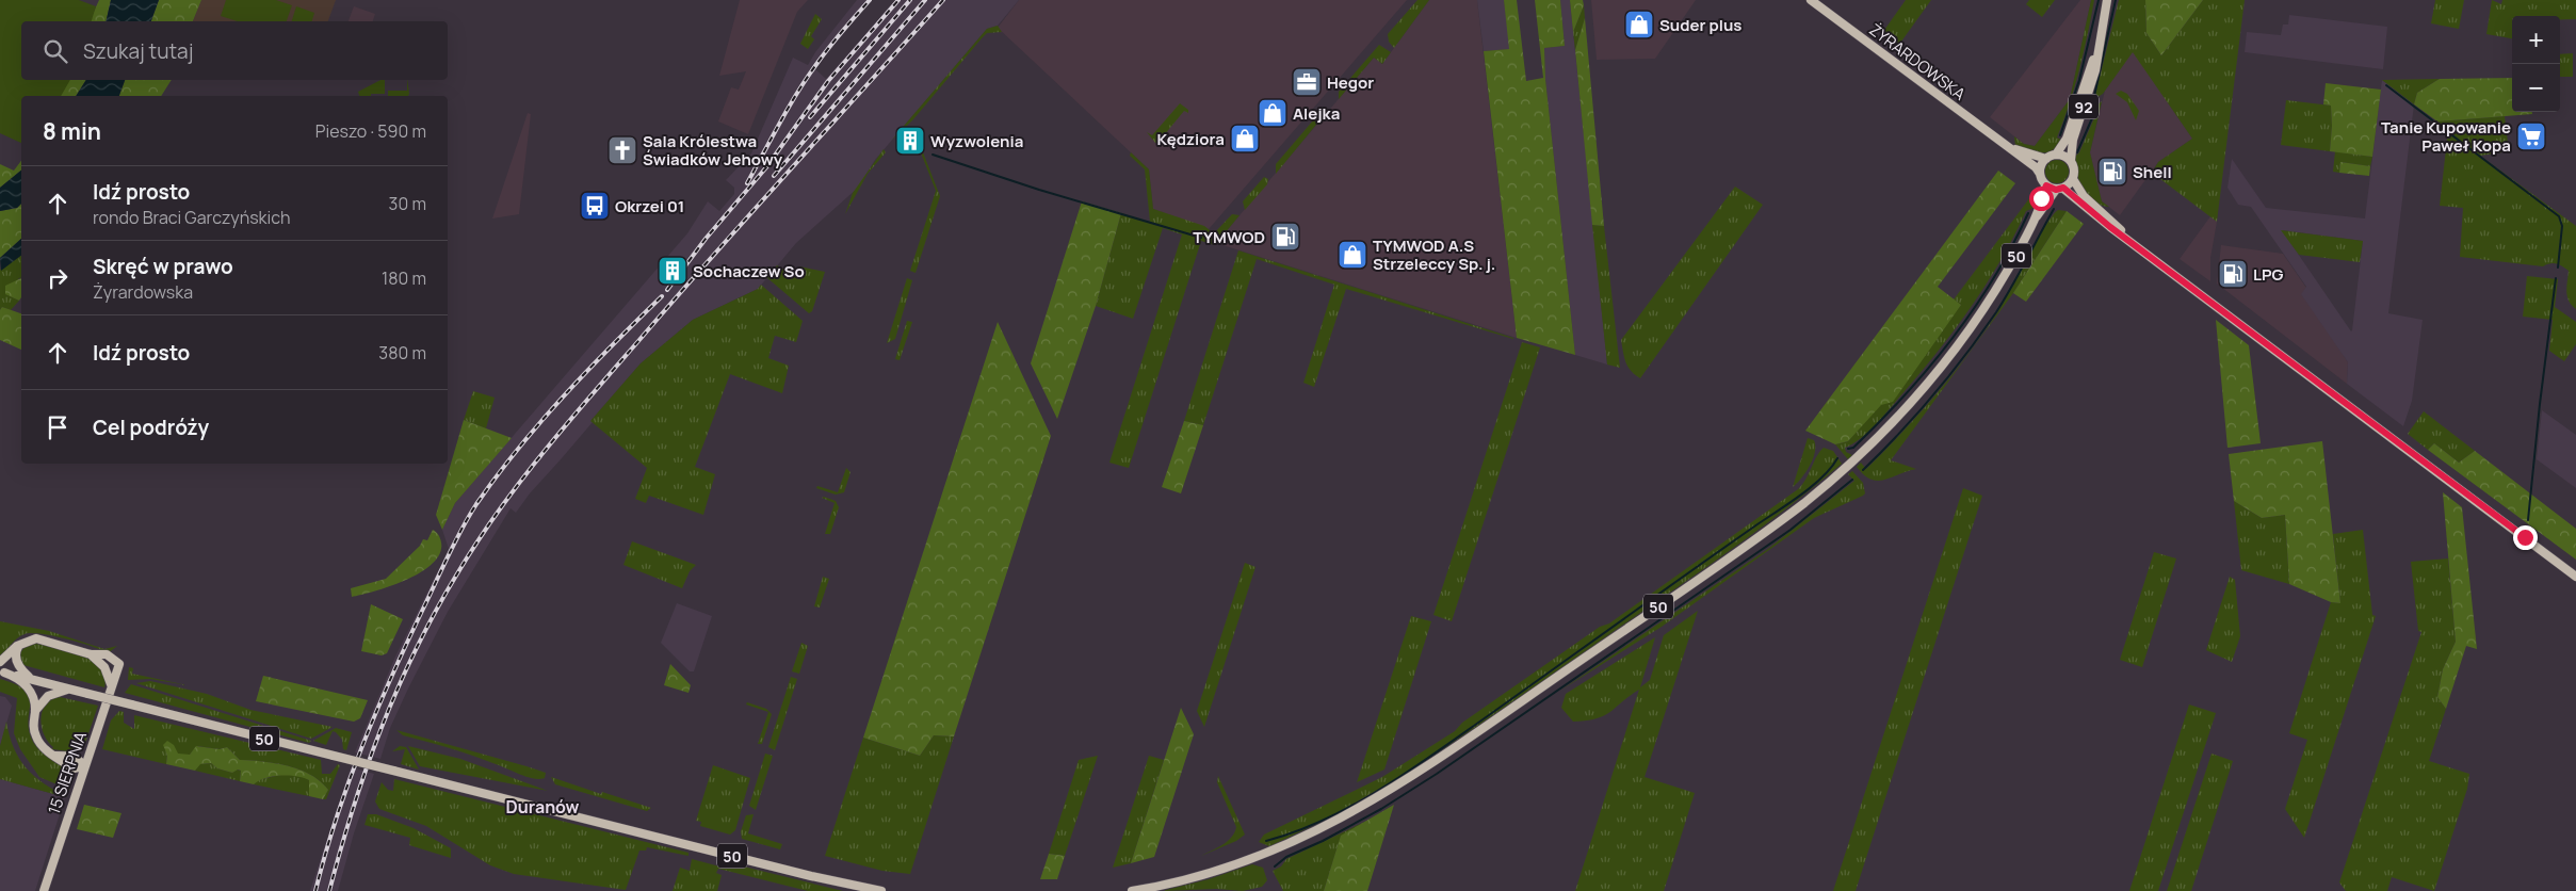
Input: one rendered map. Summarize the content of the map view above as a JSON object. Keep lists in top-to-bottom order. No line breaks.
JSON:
{"streets":{"main road":["ŻYRARDOWSKA","92","50","15 SIERPNIA"]},"crossings":[["ŻYRARDOWSKA","92"],["ŻYRARDOWSKA","50"],["92","50"]],"districts":["Duranów"],"places":{"shop":["Suder plus","Alejka","Kędziora","TYMWOD A.S Strzeleccy Sp. j."],"office":["Hegor"],"supermarket":["Tanie Kupowanie Paweł Kopa"],"building":["Wyzwolenia","Sochaczew So"],"church":["Sala Królestwa Świadków Jehowy"],"fuel station":["Shell","TYMWOD","LPG"],"bus stop":["Okrzei 01"]},"page":{"map_buttons":["+","−"],"search":"Szukaj tutaj","heading":["8 min","Pieszo · 590 m"],"list":[["Idź prosto","rondo Braci Garczyńskich","30 m"],["Skręć w prawo","Żyrardowska","180 m"],["Idź prosto","380 m"],"Cel podróży"]}}
